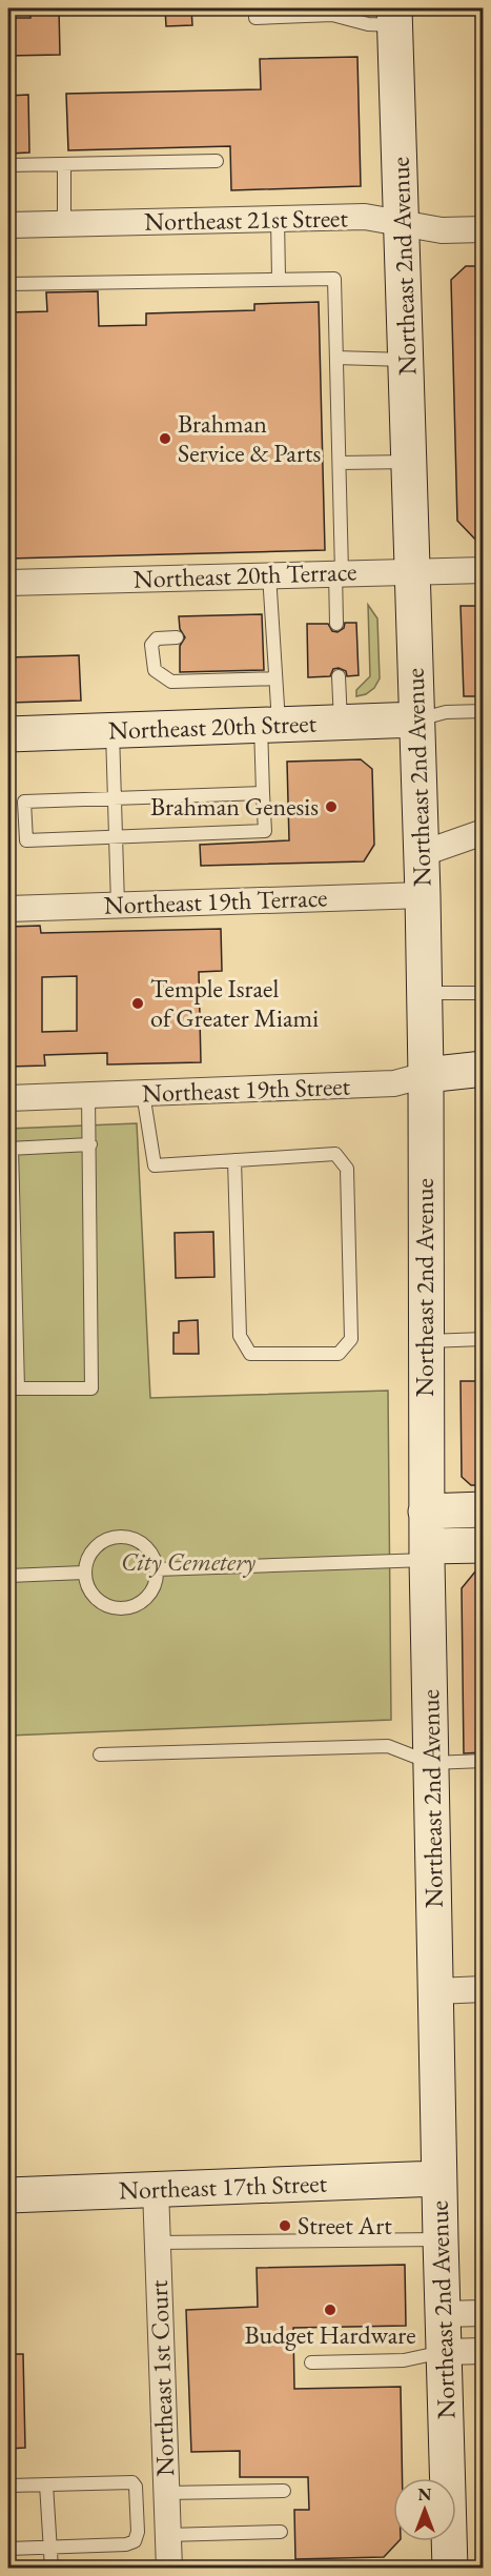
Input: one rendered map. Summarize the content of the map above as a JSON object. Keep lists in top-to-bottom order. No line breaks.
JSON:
{"streets":{"main road":["Northeast 2nd Avenue","Northeast 20th Street","Northeast 19th Street","Northeast 17th Street"],"street":["Northeast 21st Street","Northeast 20th Terrace","Northeast 19th Terrace","Northeast 1st Court"]},"crossings":[["Northeast 21st Street","Northeast 2nd Avenue"],["Northeast 2nd Avenue","Northeast 20th Terrace"],["Northeast 2nd Avenue","Northeast 20th Street"],["Northeast 2nd Avenue","Northeast 19th Terrace"],["Northeast 2nd Avenue","Northeast 19th Street"],["Northeast 2nd Avenue","Northeast 17th Street"],["Northeast 17th Street","Northeast 1st Court"]],"parks":["City Cemetery"],"places":["Brahman Service & Parts","Brahman Genesis","Temple Israel of Greater Miami","Street Art","Budget Hardware"],"north":"top"}
